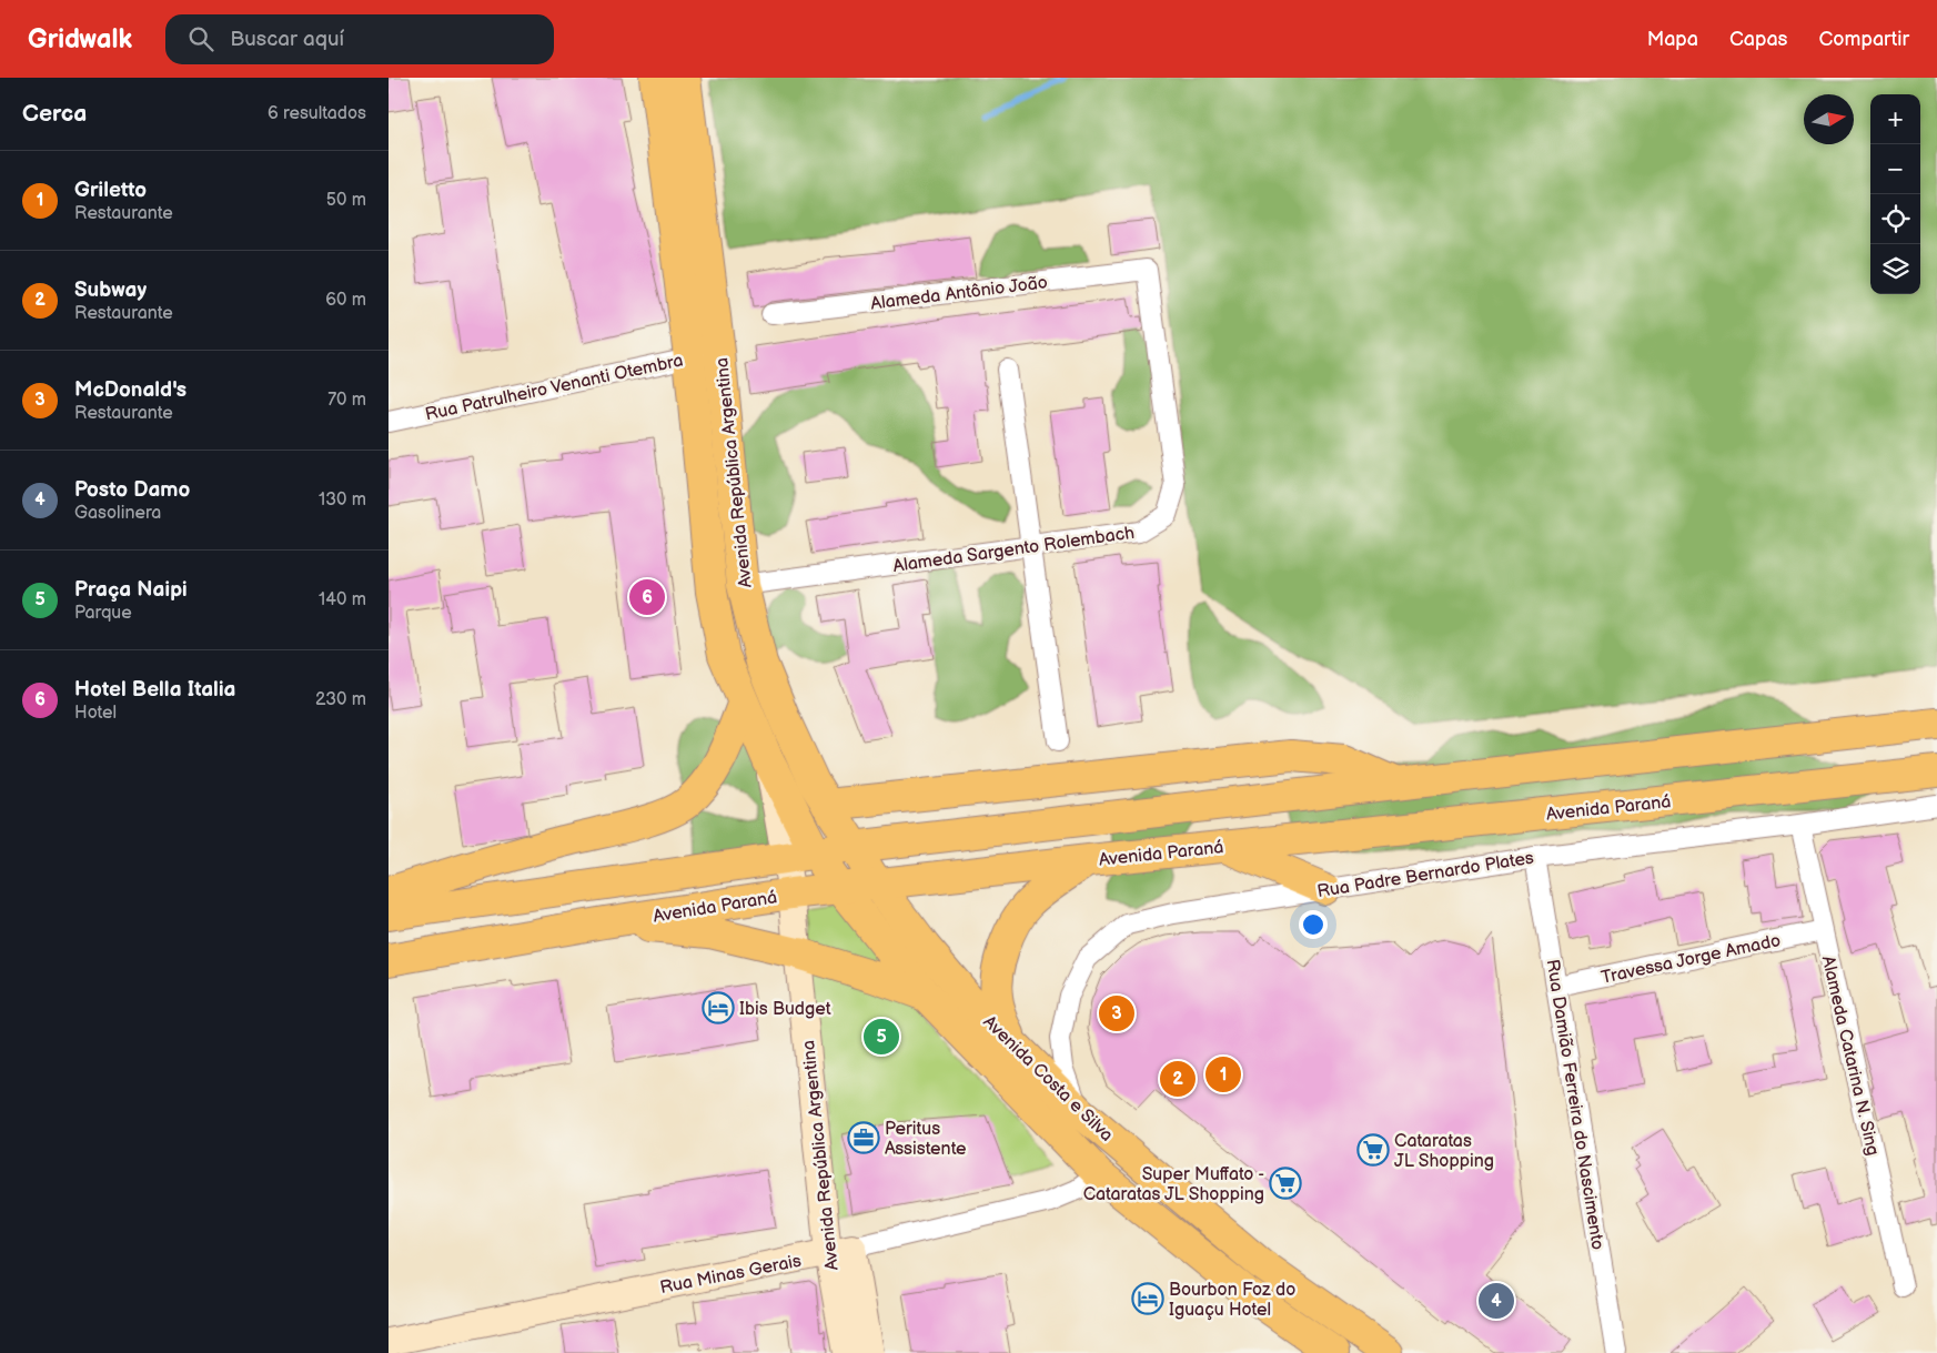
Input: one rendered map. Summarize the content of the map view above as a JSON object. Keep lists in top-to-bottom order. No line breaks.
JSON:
{"streets":{"main road":["Avenida República Argentina","Avenida Paraná","Avenida Costa e Silva","Rua Minas Gerais"],"street":["Alameda Antônio João","Rua Patrulheiro Venanti Otembra","Alameda Sargento Rolembach","Rua Padre Bernardo Plates","Travessa Jorge Amado","Alameda Catarina N. Sing","Rua Damião Ferreira do Nascimento"]},"crossings":[["Alameda Antônio João","Alameda Sargento Rolembach"],["Rua Patrulheiro Venanti Otembra","Avenida República Argentina"],["Avenida República Argentina","Alameda Sargento Rolembach"],["Avenida República Argentina","Avenida Paraná"],["Avenida República Argentina","Avenida Costa e Silva"],["Avenida República Argentina","Rua Minas Gerais"],["Avenida Paraná","Avenida Costa e Silva"],["Rua Padre Bernardo Plates","Alameda Catarina N. Sing"],["Rua Padre Bernardo Plates","Avenida Costa e Silva"],["Rua Padre Bernardo Plates","Rua Damião Ferreira do Nascimento"],["Travessa Jorge Amado","Alameda Catarina N. Sing"],["Travessa Jorge Amado","Rua Damião Ferreira do Nascimento"],["Avenida Costa e Silva","Rua Minas Gerais"]],"places":{"hotel":["Ibis Budget","Bourbon Foz do Iguaçu Hotel"],"office":["Peritus Assistente"],"supermarket":["Cataratas JL Shopping","Super Muffato - Cataratas JL Shopping"]},"north":"right","page":{"header":"Gridwalk","search":"Buscar aquí","nav":["Mapa","Capas","Compartir"],"heading":["Cerca","6 resultados"],"map_buttons":["+","−"],"list":[{"mark":"1","name":"Griletto","note":"Restaurante","value":"50 m"},{"mark":"2","name":"Subway","note":"Restaurante","value":"60 m"},{"mark":"3","name":"McDonald's","note":"Restaurante","value":"70 m"},{"mark":"4","name":"Posto Damo","note":"Gasolinera","value":"130 m"},{"mark":"5","name":"Praça Naipi","note":"Parque","value":"140 m"},{"mark":"6","name":"Hotel Bella Italia","note":"Hotel","value":"230 m"}],"pins":["6","3","5","1","2","4"]}}
